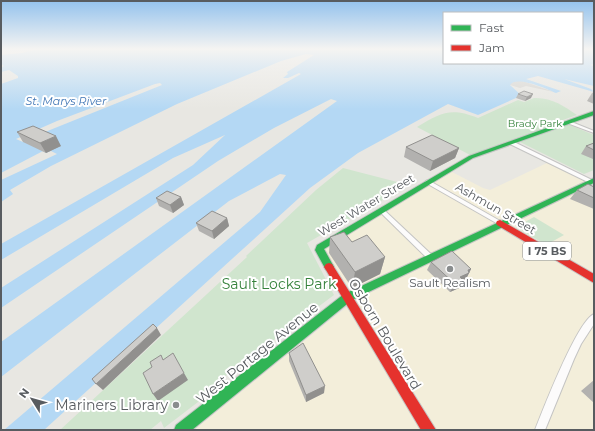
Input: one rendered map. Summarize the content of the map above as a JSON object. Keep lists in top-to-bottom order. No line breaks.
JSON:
{"streets":{"street":["West Water Street","Ashmun Street","I 75 BS","Osborn Boulevard","West Portage Avenue"]},"crossings":[["West Water Street","Ashmun Street"],["West Water Street","Osborn Boulevard"],["Ashmun Street","West Portage Avenue"],["Osborn Boulevard","West Portage Avenue"]],"water":["St. Marys River"],"parks":["Brady Park","Sault Locks Park"],"places":["Sault Realism","Mariners Library"],"legend":["Fast","Jam"],"north":"top left"}
